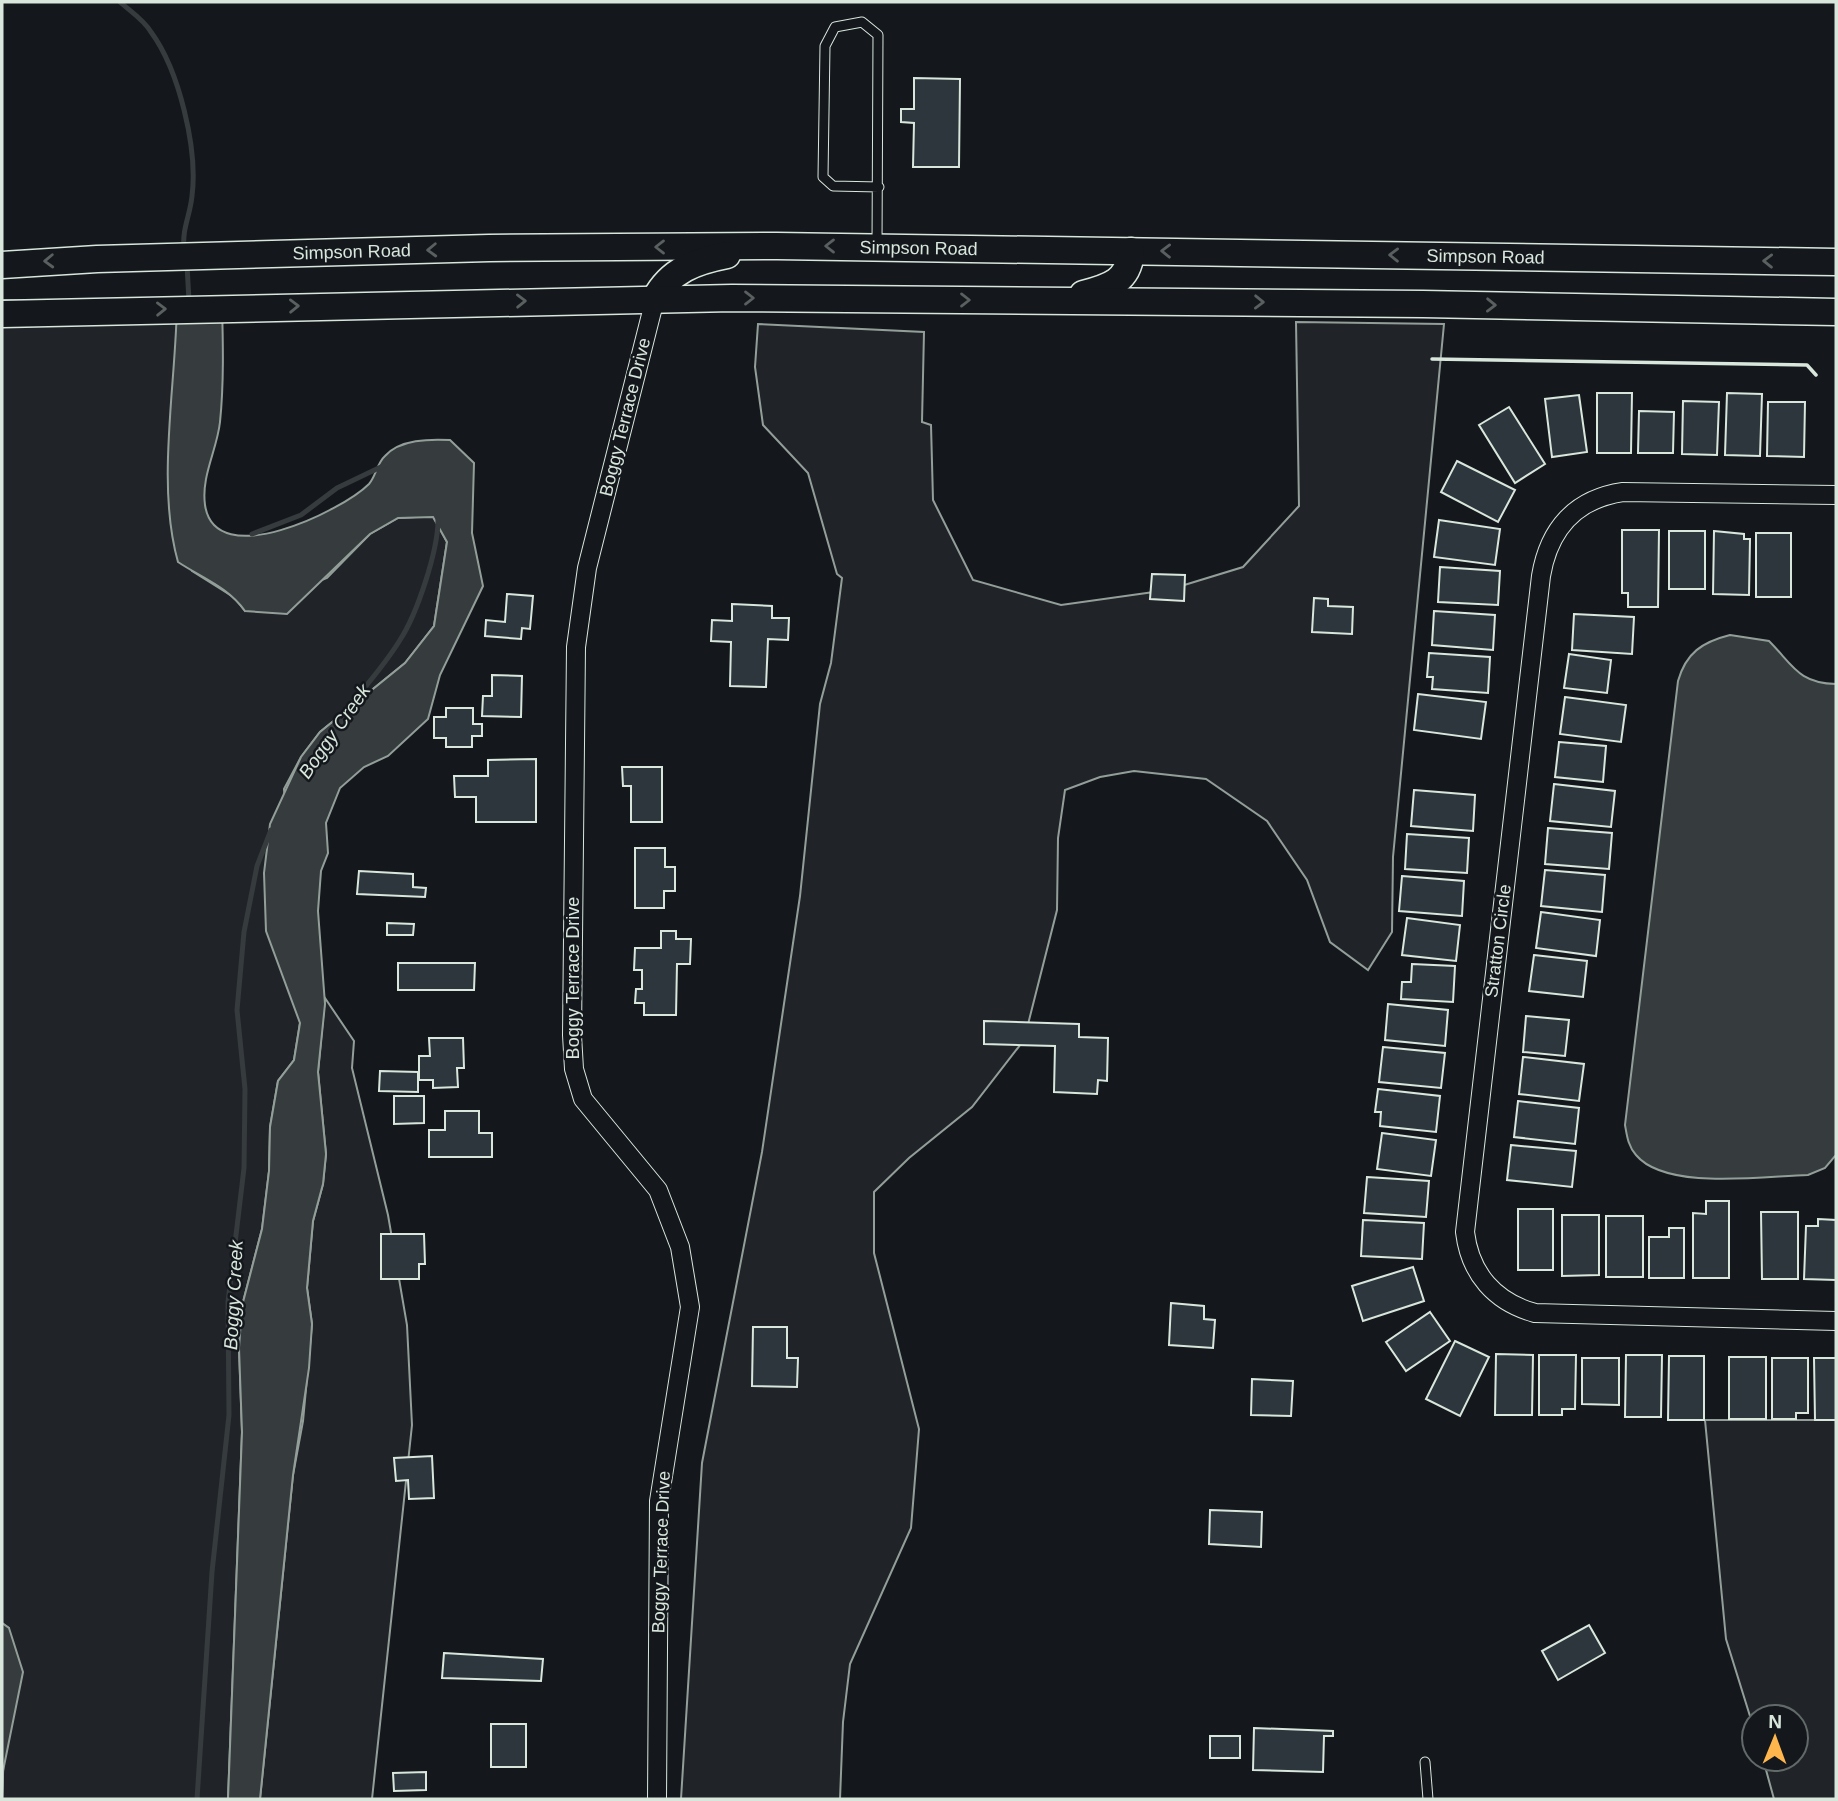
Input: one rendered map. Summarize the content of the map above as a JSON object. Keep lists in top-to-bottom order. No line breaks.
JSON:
{"streets":{"main road":["Simpson Road"],"street":["Boggy Terrace Drive","Stratton Circle"]},"water":["Boggy Creek"],"north":"top"}
